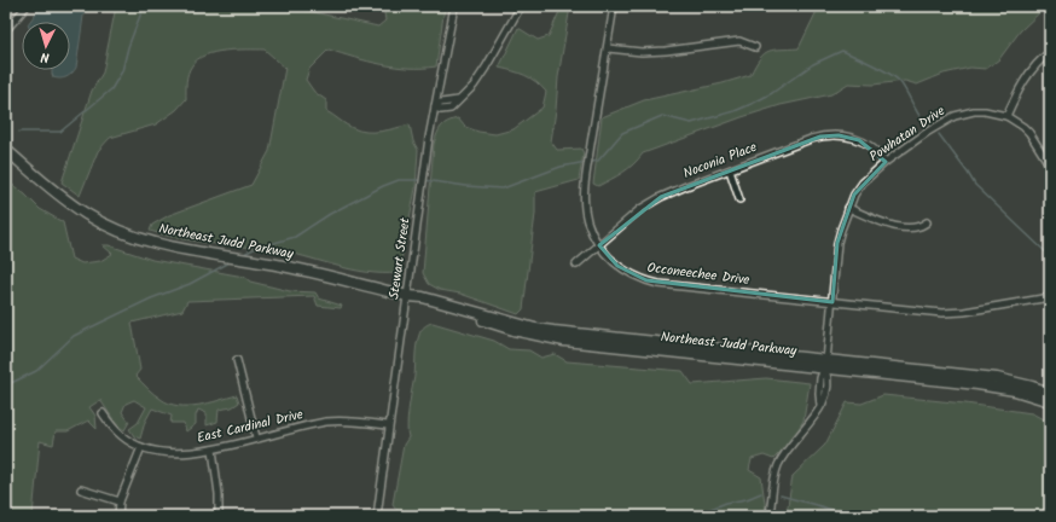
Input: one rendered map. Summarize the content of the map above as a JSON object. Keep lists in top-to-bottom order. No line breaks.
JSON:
{"streets":{"highway":["Northeast Judd Parkway"],"street":["Powhatan Drive","Noconia Place","Stewart Street","Occoneechee Drive","East Cardinal Drive"]},"crossings":[["Powhatan Drive","Noconia Place"],["Powhatan Drive","Northeast Judd Parkway"],["Powhatan Drive","Occoneechee Drive"],["Noconia Place","Occoneechee Drive"],["Northeast Judd Parkway","Stewart Street"],["Stewart Street","East Cardinal Drive"]],"north":"bottom"}
